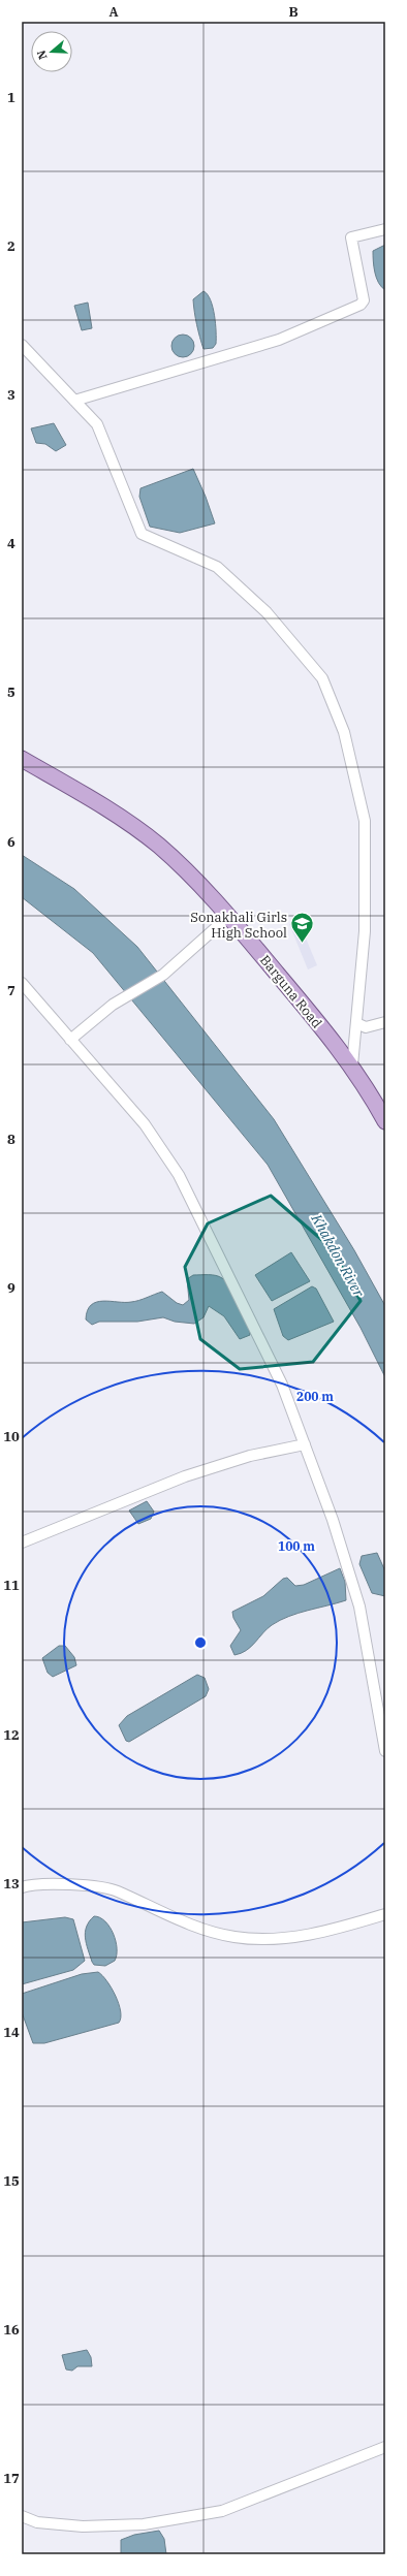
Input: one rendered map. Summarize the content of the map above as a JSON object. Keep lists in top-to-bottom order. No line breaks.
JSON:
{"streets":{"main road":["Barguna Road"]},"water":["Khakdon River"],"places":{"school or university":["Sonakhali Girls High School"]},"north":"left","grid":{"columns":["A","B"],"rows":["1","2","3","4","5","6","7","8","9","10","11","12","13","14","15","16","17"]},"rings":["200 m","100 m"]}
